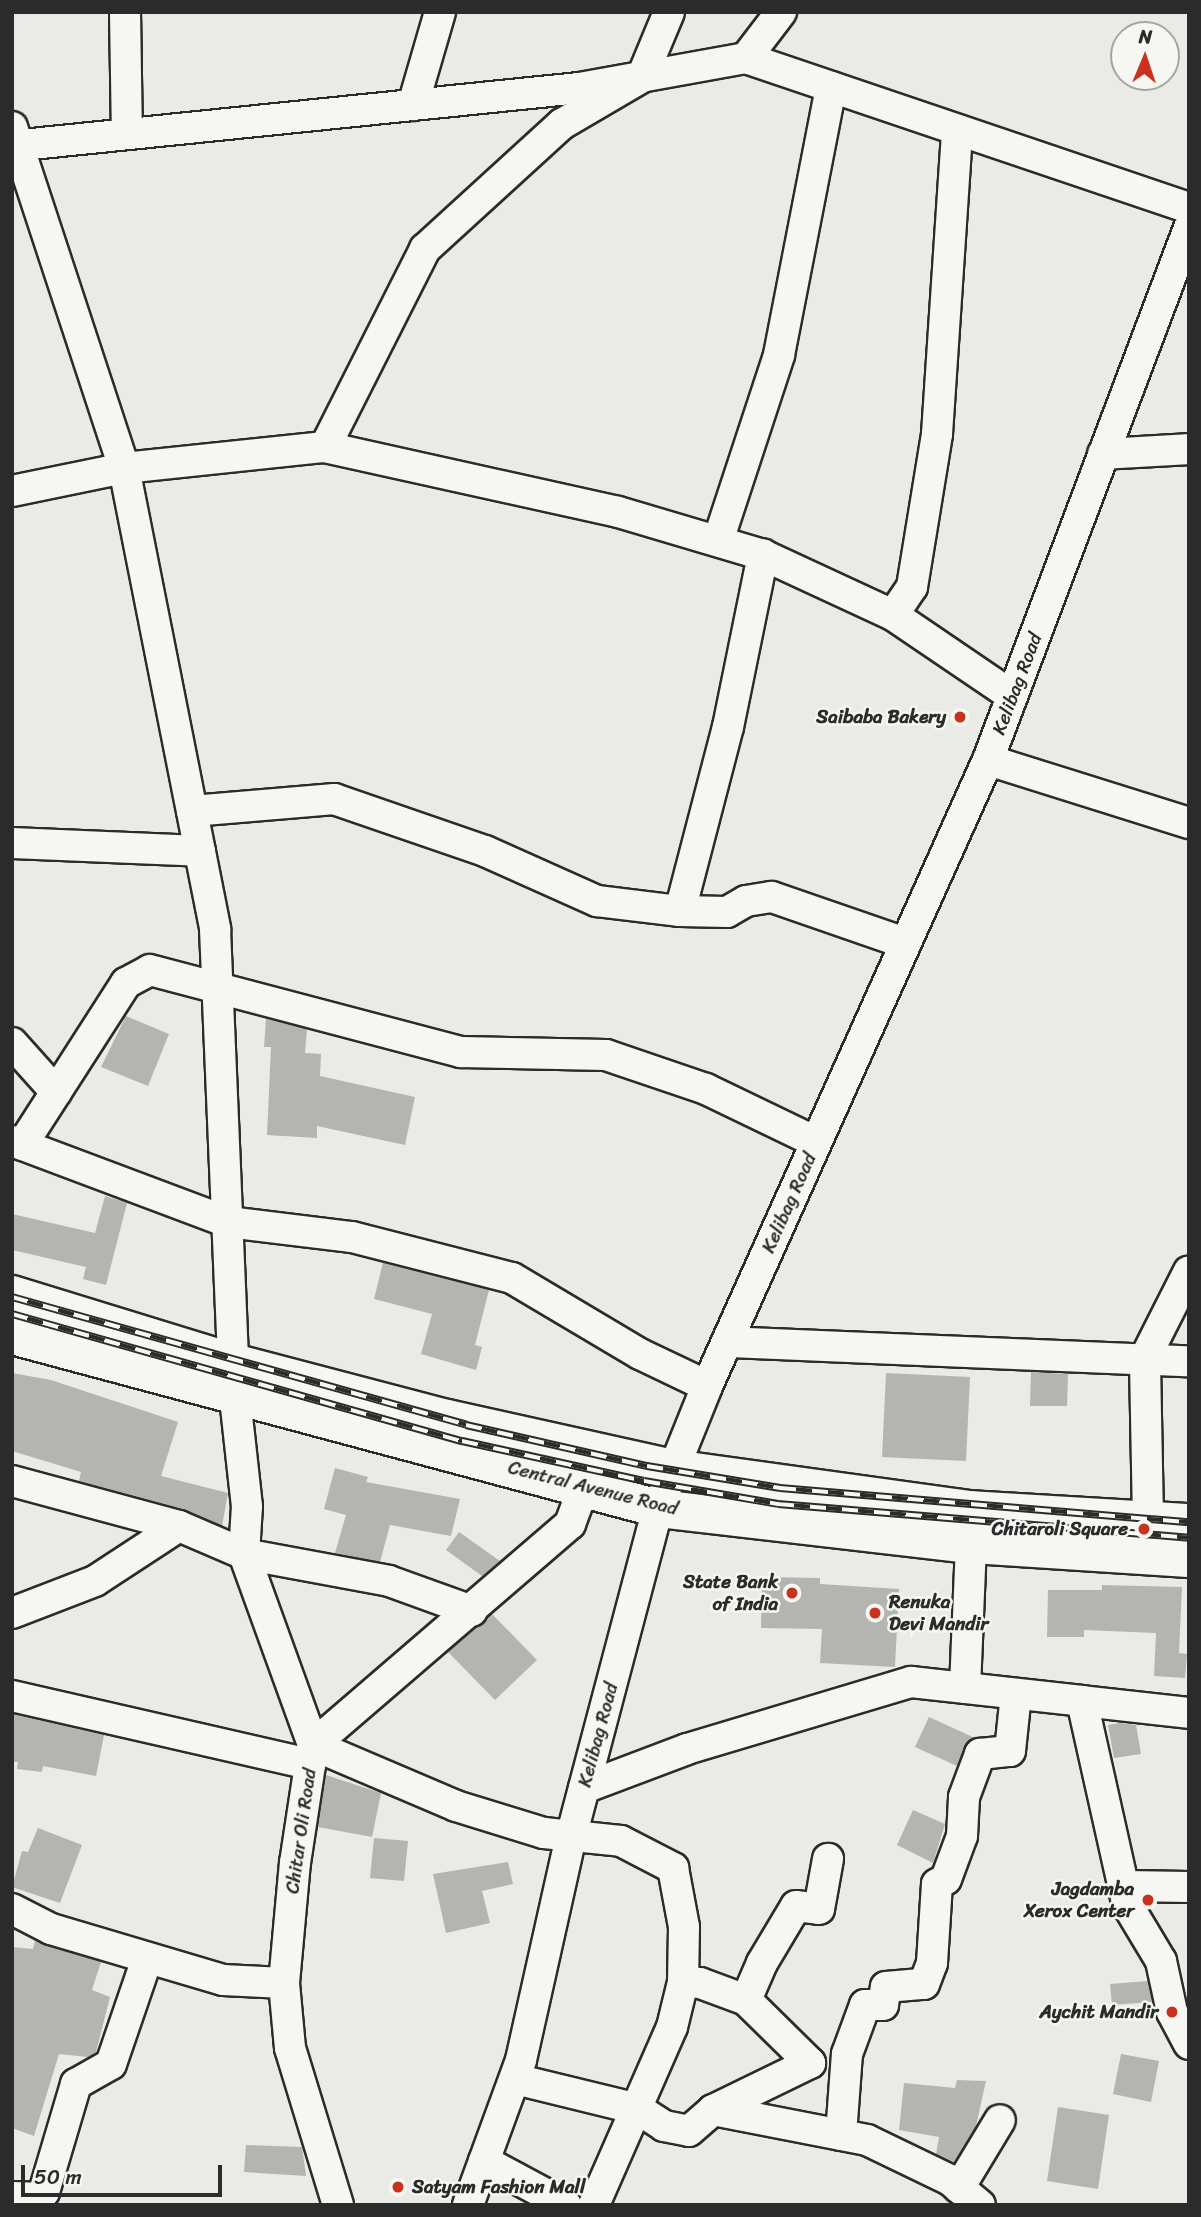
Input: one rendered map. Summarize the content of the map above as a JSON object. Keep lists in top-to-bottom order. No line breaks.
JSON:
{"streets":{"main road":["Central Avenue Road"],"street":["Kelibag Road","Chitar Oli Road"]},"crossings":[["Kelibag Road","Central Avenue Road"],["Central Avenue Road","Chitar Oli Road"]],"places":["Saibaba Bakery","Chitaroli Square","State Bank of India","Renuka Devi Mandir","Jagdamba Xerox Center","Aychit Mandir","Satyam Fashion Mall"],"scale_bar":"50 m","north":"top"}
